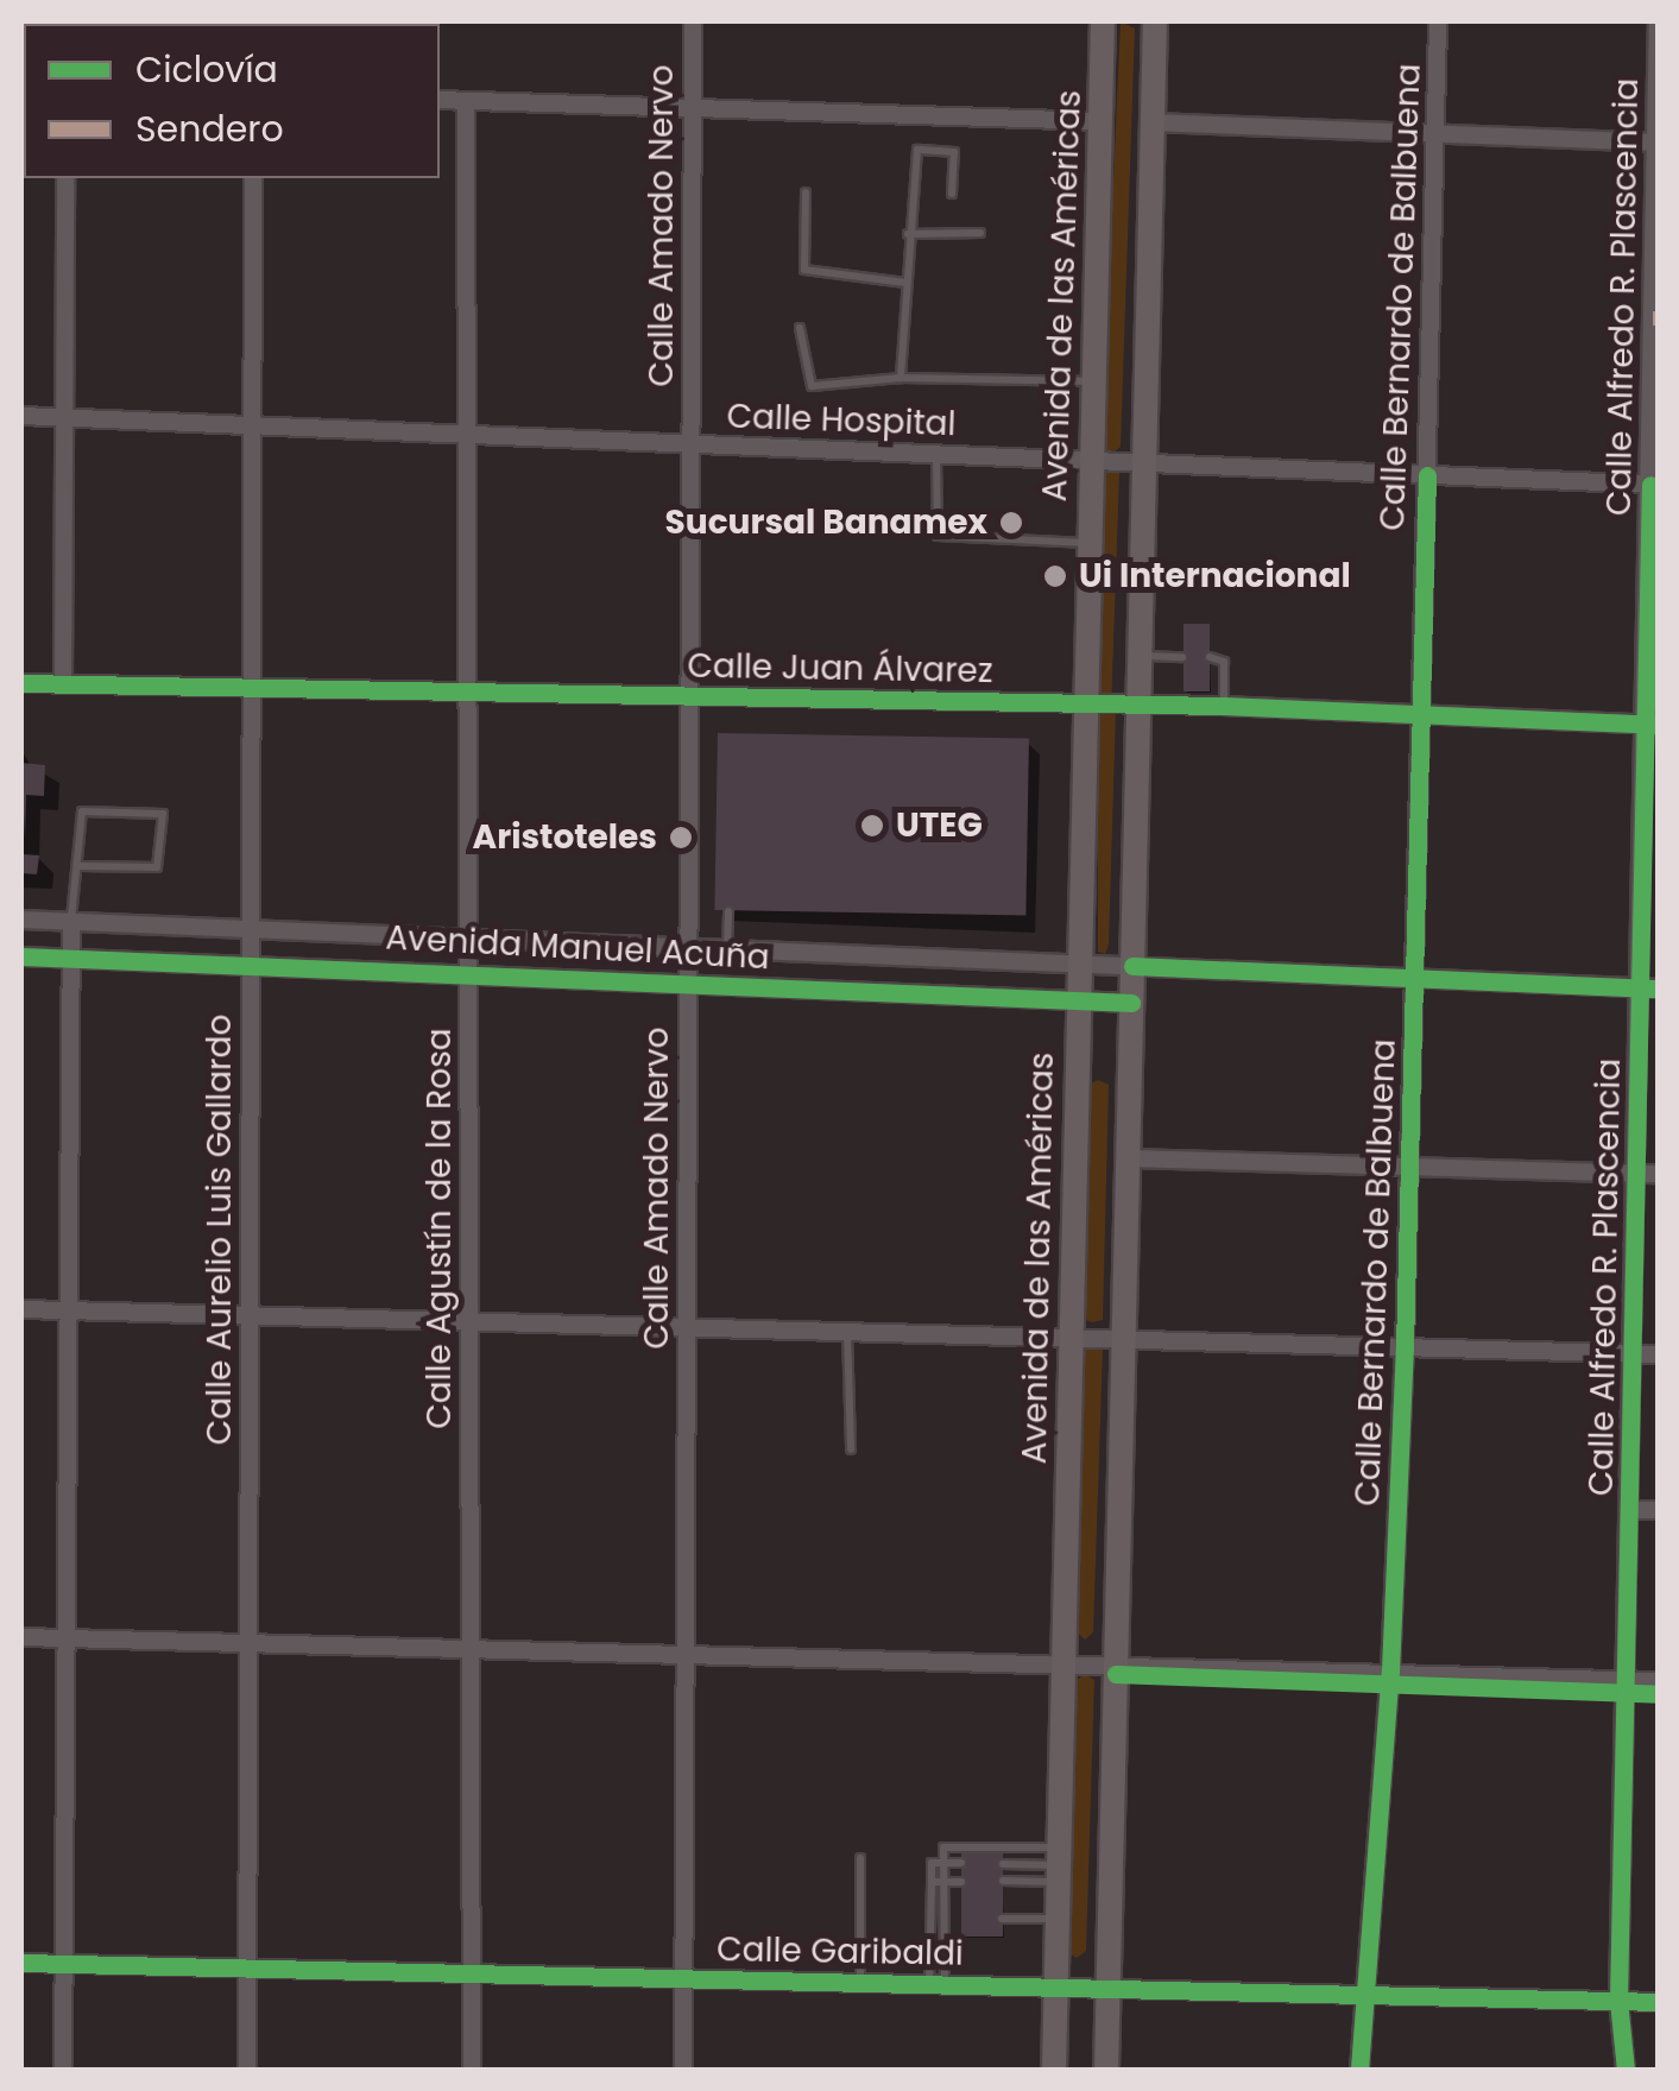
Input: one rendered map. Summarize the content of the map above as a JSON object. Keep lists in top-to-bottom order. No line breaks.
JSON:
{"streets":{"main road":["Avenida de las Américas"],"street":["Calle Amado Nervo","Calle Bernardo de Balbuena","Calle Alfredo R. Plascencia","Calle Hospital","Calle Juan Álvarez","Avenida Manuel Acuña","Calle Agustín de la Rosa","Calle Aurelio Luis Gallardo","Calle Garibaldi"]},"crossings":[["Calle Amado Nervo","Calle Hospital"],["Calle Amado Nervo","Calle Juan Álvarez"],["Calle Amado Nervo","Avenida Manuel Acuña"],["Calle Amado Nervo","Calle Garibaldi"],["Avenida de las Américas","Calle Hospital"],["Avenida de las Américas","Calle Juan Álvarez"],["Avenida de las Américas","Avenida Manuel Acuña"],["Avenida de las Américas","Calle Garibaldi"],["Calle Bernardo de Balbuena","Calle Hospital"],["Calle Bernardo de Balbuena","Calle Juan Álvarez"],["Calle Bernardo de Balbuena","Avenida Manuel Acuña"],["Calle Bernardo de Balbuena","Calle Garibaldi"],["Calle Alfredo R. Plascencia","Calle Hospital"],["Calle Alfredo R. Plascencia","Calle Juan Álvarez"],["Calle Alfredo R. Plascencia","Avenida Manuel Acuña"],["Calle Alfredo R. Plascencia","Calle Garibaldi"],["Calle Hospital","Calle Agustín de la Rosa"],["Calle Hospital","Calle Aurelio Luis Gallardo"],["Calle Juan Álvarez","Calle Agustín de la Rosa"],["Calle Juan Álvarez","Calle Aurelio Luis Gallardo"],["Avenida Manuel Acuña","Calle Agustín de la Rosa"],["Avenida Manuel Acuña","Calle Aurelio Luis Gallardo"],["Calle Agustín de la Rosa","Calle Garibaldi"],["Calle Aurelio Luis Gallardo","Calle Garibaldi"]],"places":["Sucursal Banamex","Ui Internacional","UTEG","Aristoteles"],"legend":["Ciclovía","Sendero"]}
